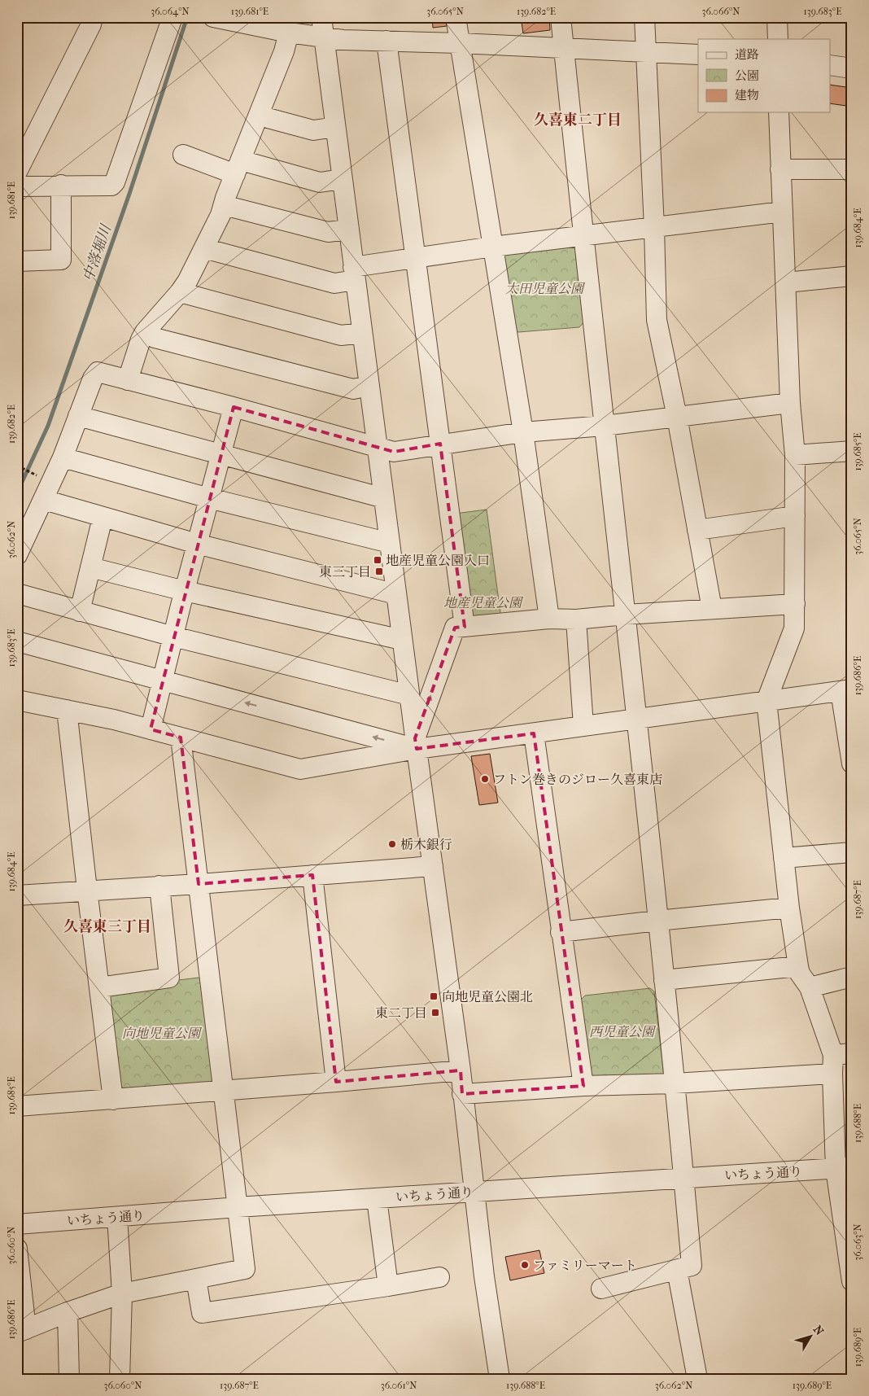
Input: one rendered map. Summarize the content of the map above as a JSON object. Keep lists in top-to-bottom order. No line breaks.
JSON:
{"streets":{"street":["いちょう通り"]},"districts":["久喜東二丁目","久喜東三丁目"],"water":["中落堀川"],"parks":["太田児童公園","地産児童公園","西児童公園","向地児童公園"],"places":{"transit":["地産児童公園入口","東三丁目","向地児童公園北","東二丁目"],"other":["フトン巻きのジロー久喜東店","栃木銀行","ファミリーマート"]},"legend":["道路","公園","建物"],"north":"top right","coordinates":["36.064°N","139.681°E","36.065°N","139.682°E","36.066°N","139.683°E","139.684°E","139.685°E","36.062°N","139.686°E","139.687°E","139.688°E","36.063°N","36.060°N","139.689°E","36.061°N"]}
